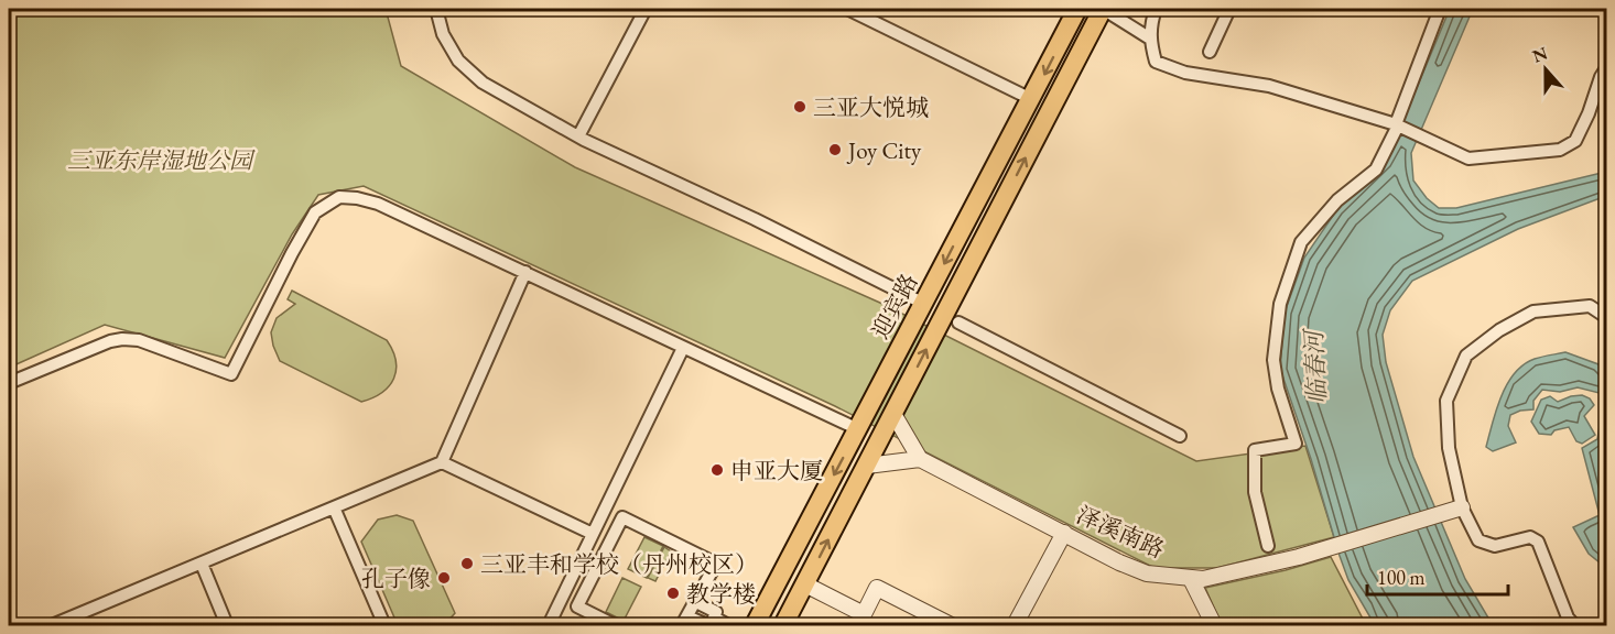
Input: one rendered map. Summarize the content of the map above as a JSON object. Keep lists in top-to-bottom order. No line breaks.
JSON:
{"streets":{"highway":["迎宾路"],"street":["泽溪南路"]},"water":["临春河"],"parks":["三亚东岸湿地公园"],"places":["三亚大悦城","Joy City","申亚大厦","三亚丰和学校（丹州校区）","孔子像","教学楼"],"scale_bar":"100 m","north":"top"}
